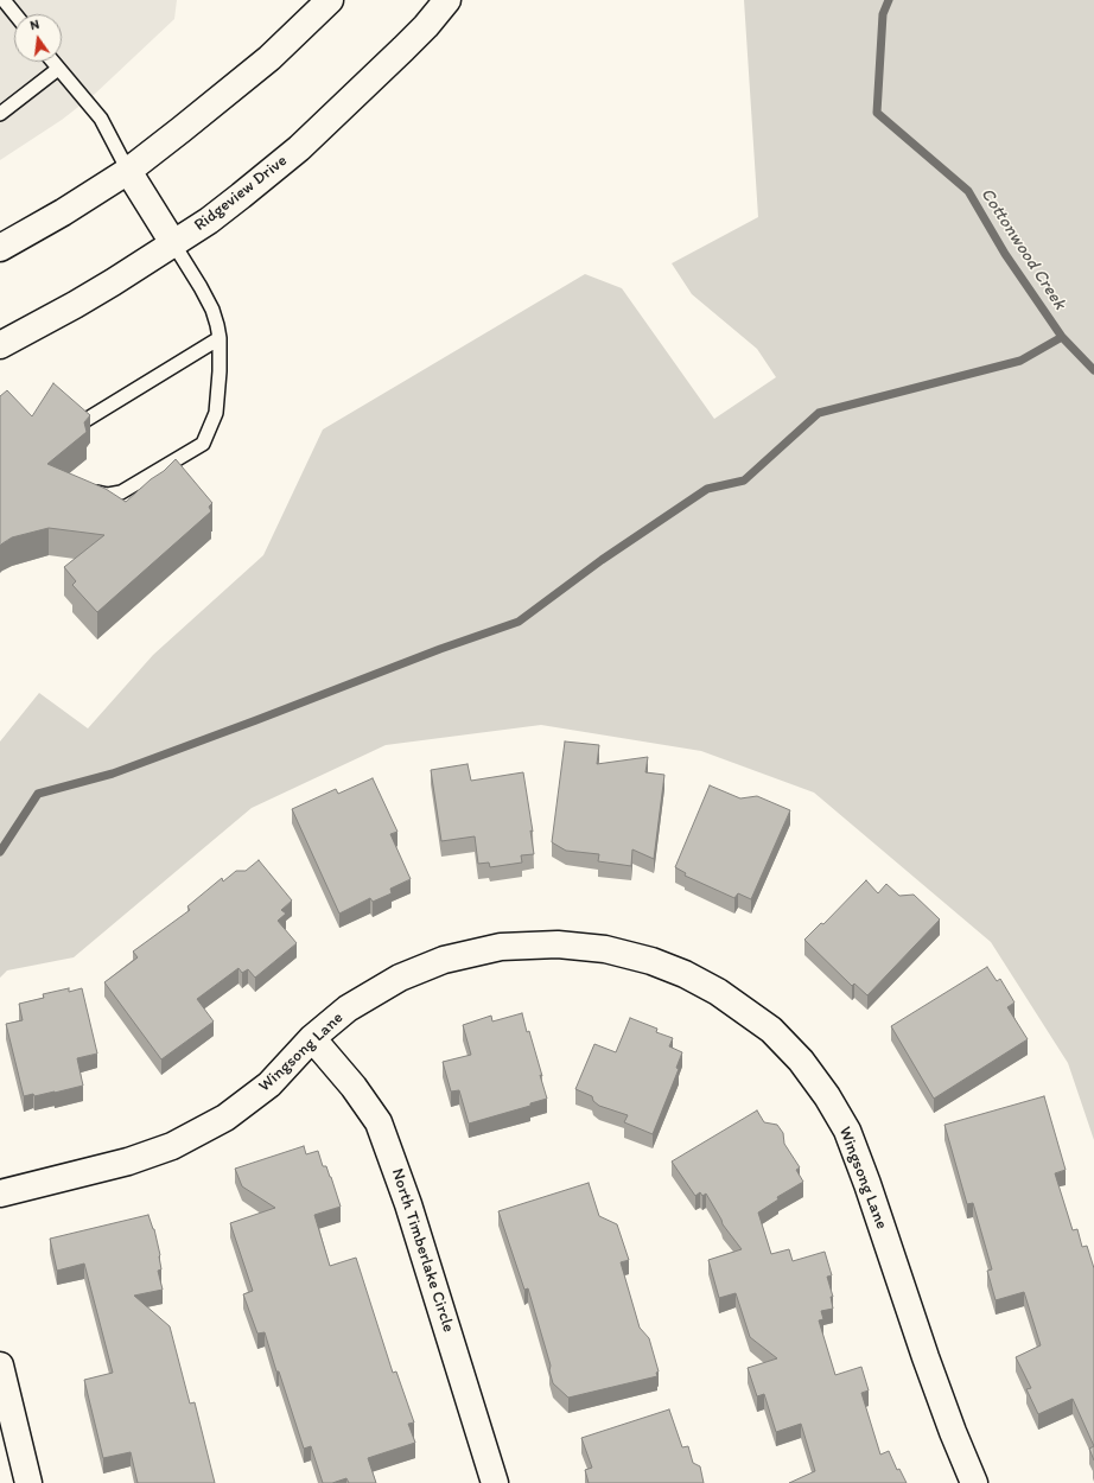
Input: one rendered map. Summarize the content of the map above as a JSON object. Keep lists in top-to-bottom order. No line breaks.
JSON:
{"streets":{"street":["Ridgeview Drive","Wingsong Lane","North Timberlake Circle"]},"crossings":[["Wingsong Lane","North Timberlake Circle"]],"water":["Cottonwood Creek"],"north":"top"}
